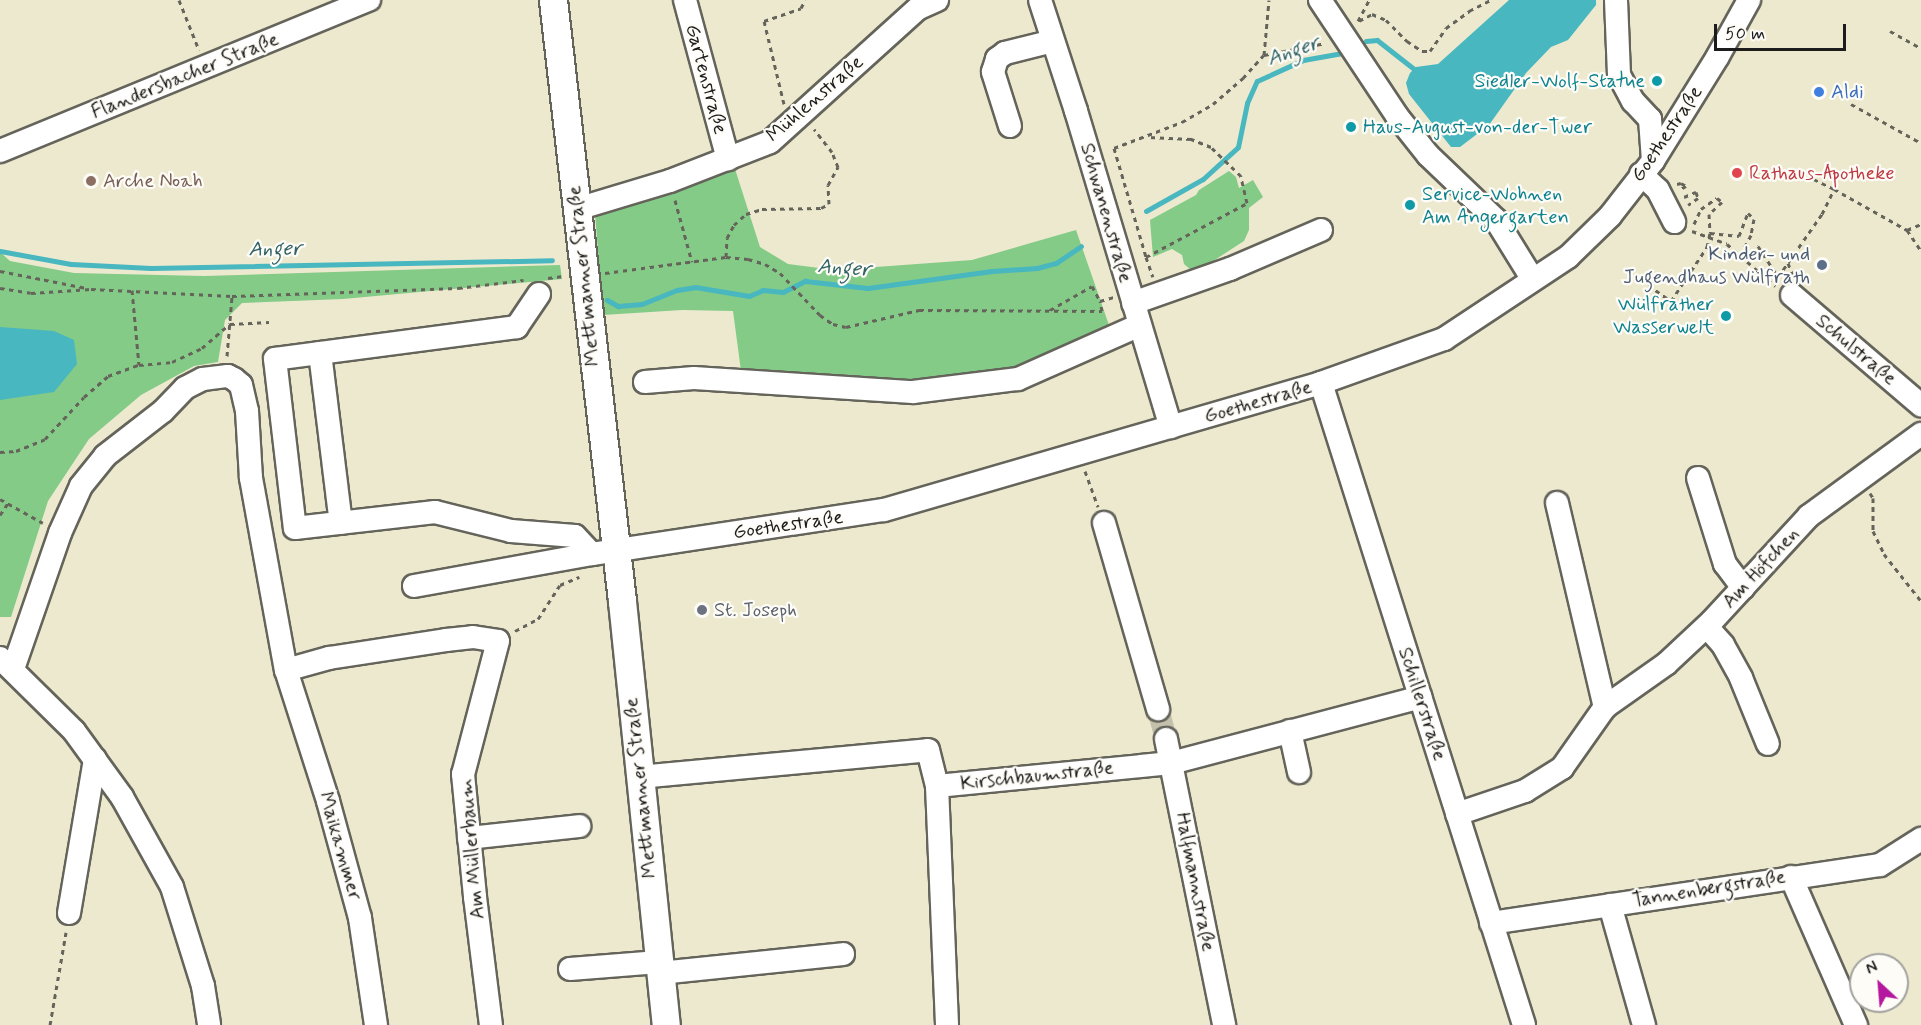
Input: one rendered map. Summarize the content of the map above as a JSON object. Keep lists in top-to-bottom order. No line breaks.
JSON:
{"streets":{"main road":["Mettmanner Straße"],"street":["Flandersbacher Straße","Gartenstraße","Mühlenstraße","Goethestraße","Schwanenstraße","Schulstraße","Am Höfchen","Schillerstraße","Kirschbaumstraße","Maikammer","Am Müllerbaum","Halfmannstraße","Tannenbergstraße"]},"crossings":[["Gartenstraße","Mühlenstraße"],["Mühlenstraße","Mettmanner Straße"],["Goethestraße","Schwanenstraße"],["Goethestraße","Mettmanner Straße"],["Goethestraße","Schillerstraße"],["Mettmanner Straße","Kirschbaumstraße"],["Am Höfchen","Schillerstraße"],["Schillerstraße","Kirschbaumstraße"],["Schillerstraße","Tannenbergstraße"],["Kirschbaumstraße","Halfmannstraße"]],"water":["Anger"],"places":["Siedler-Wolf-Statue","Aldi","Haus-August-von-der-Twer","Rathaus-Apotheke","Arche Noah","Service-Wohnen Am Angergarten","Kinder- und Jugendhaus Wülfrath","Wülfrather Wasserwelt","St. Joseph"],"scale_bar":"50 m","north":"top left"}
